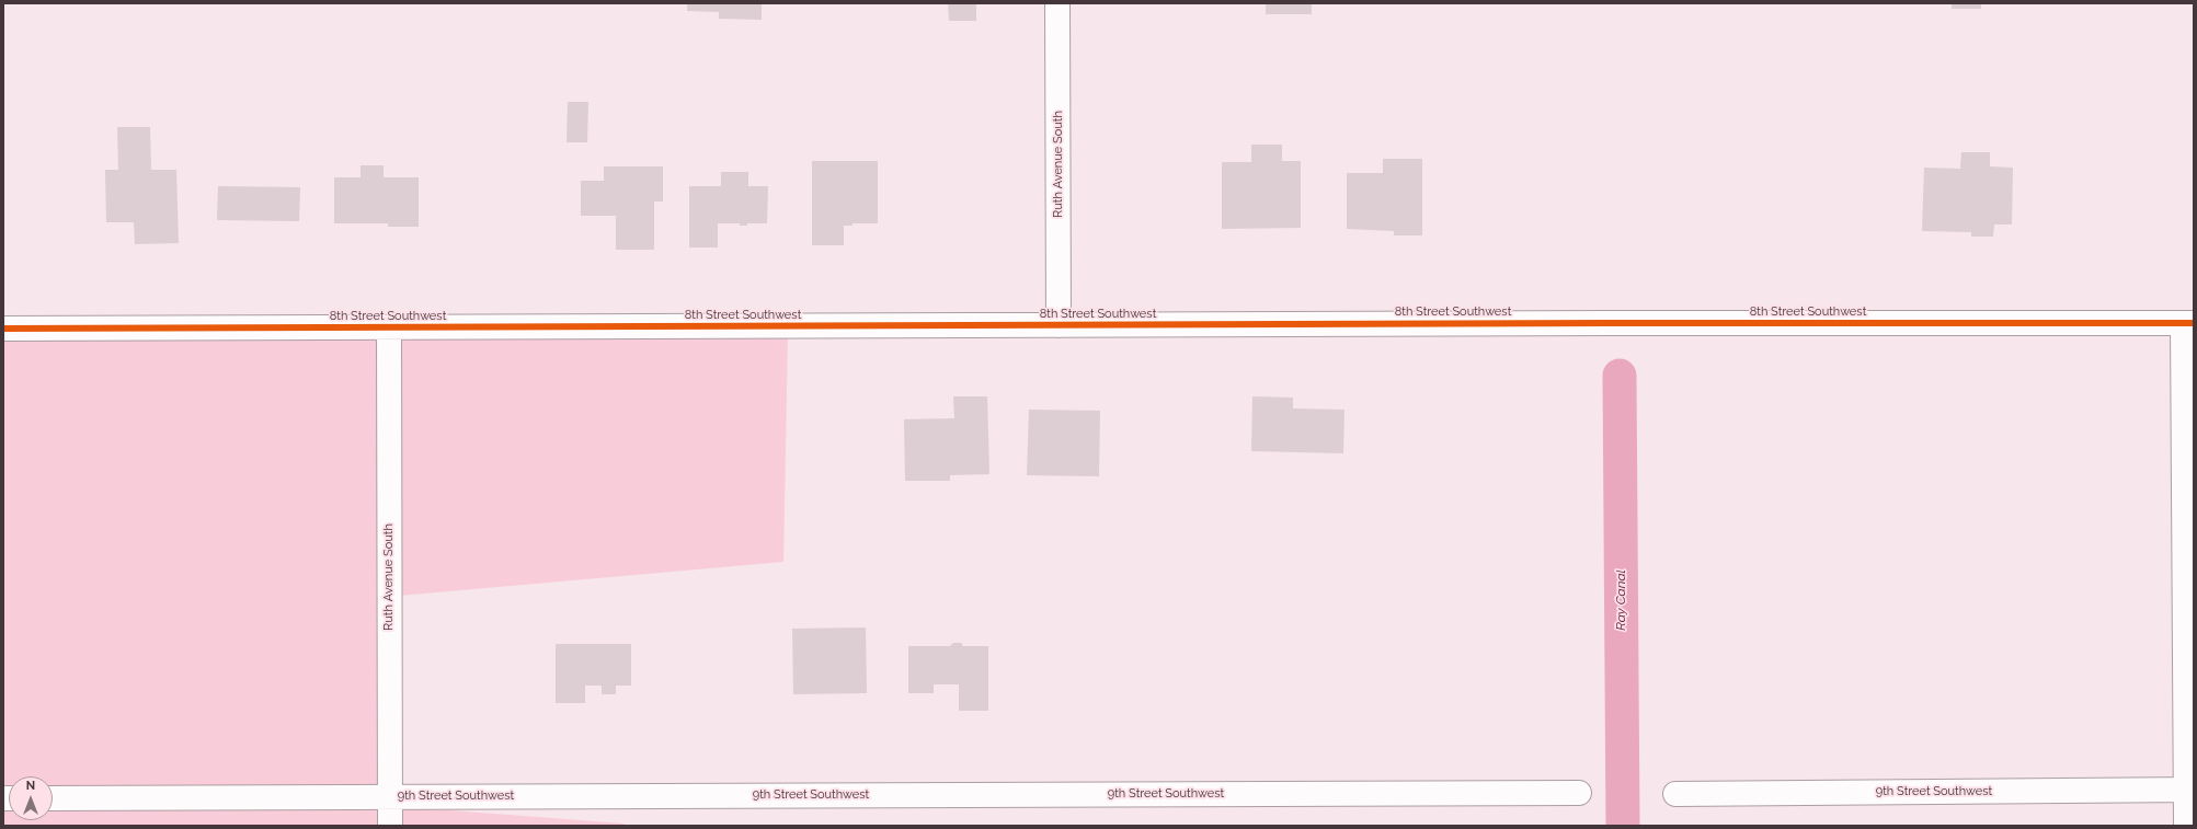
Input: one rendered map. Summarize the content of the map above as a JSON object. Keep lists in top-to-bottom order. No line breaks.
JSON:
{"streets":{"street":["Ruth Avenue South","8th Street Southwest","9th Street Southwest"]},"crossings":[["Ruth Avenue South","8th Street Southwest"],["Ruth Avenue South","9th Street Southwest"]],"water":["Ray Canal"],"north":"top"}
